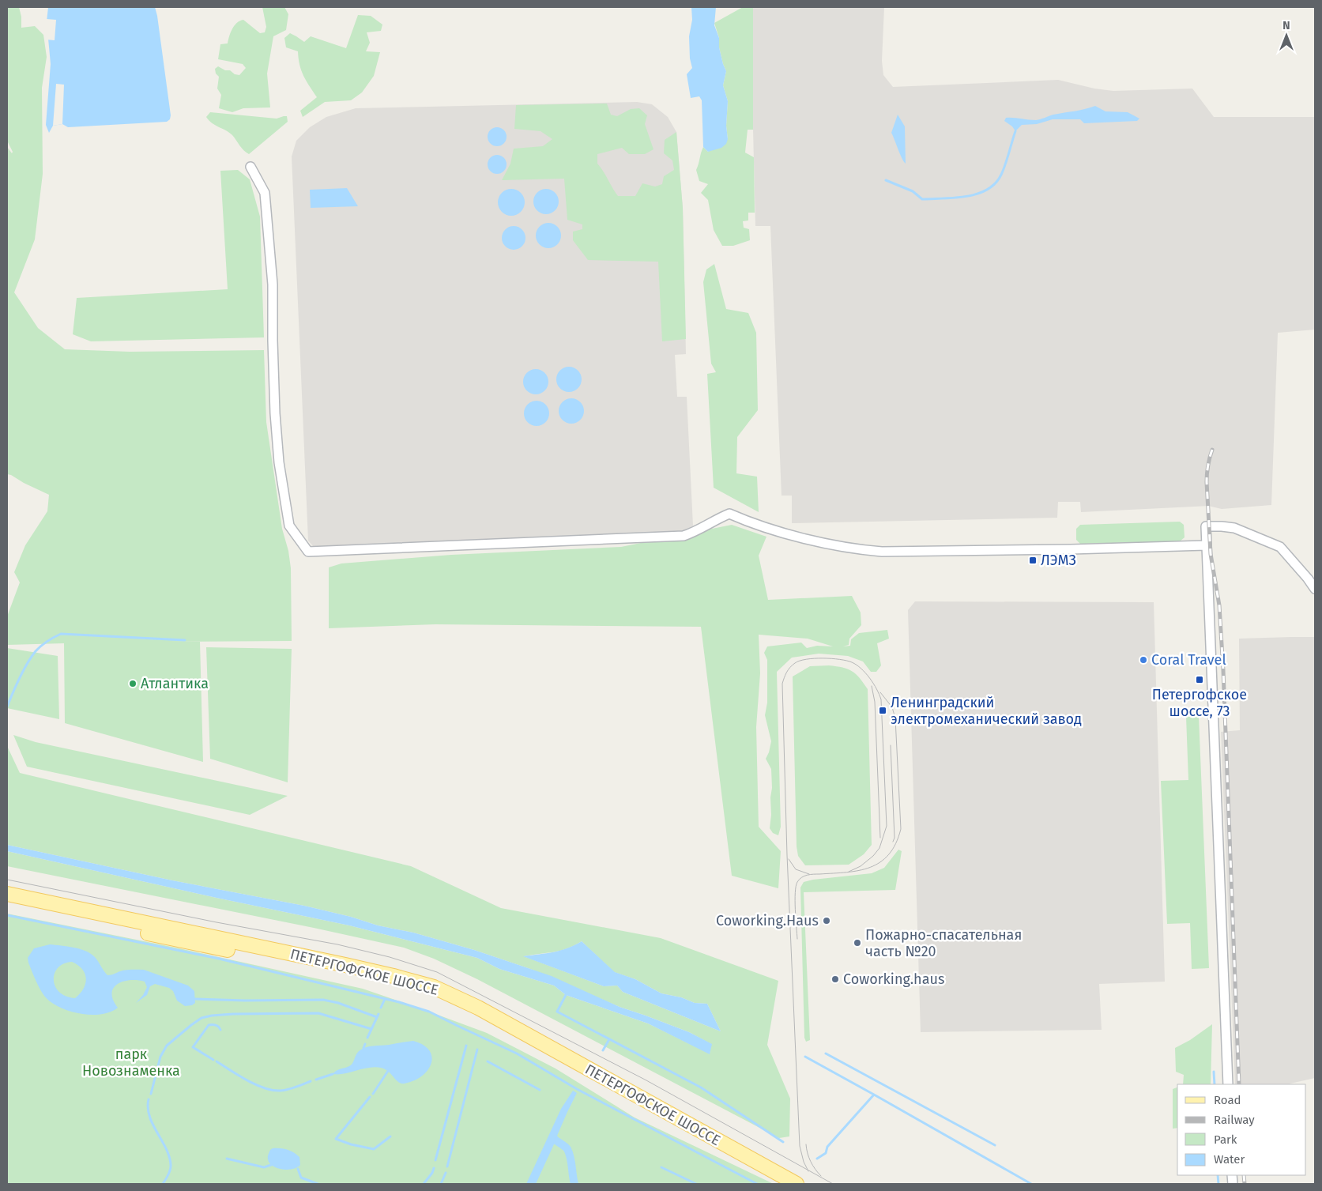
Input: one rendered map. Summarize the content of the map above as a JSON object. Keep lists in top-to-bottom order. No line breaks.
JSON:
{"streets":{"main road":["ПЕТЕРГОФСКОЕ ШОССЕ"]},"parks":["парк Новознаменка"],"places":{"transit":["ЛЭМЗ","Петергофское шоссе, 73","Ленинградский электромеханический завод"],"other":["Coral Travel","Атлантика","Coworking.Haus","Пожарно-спасательная часть №20","Coworking.haus"]},"legend":["Road","Railway","Park","Water"],"north":"top"}
